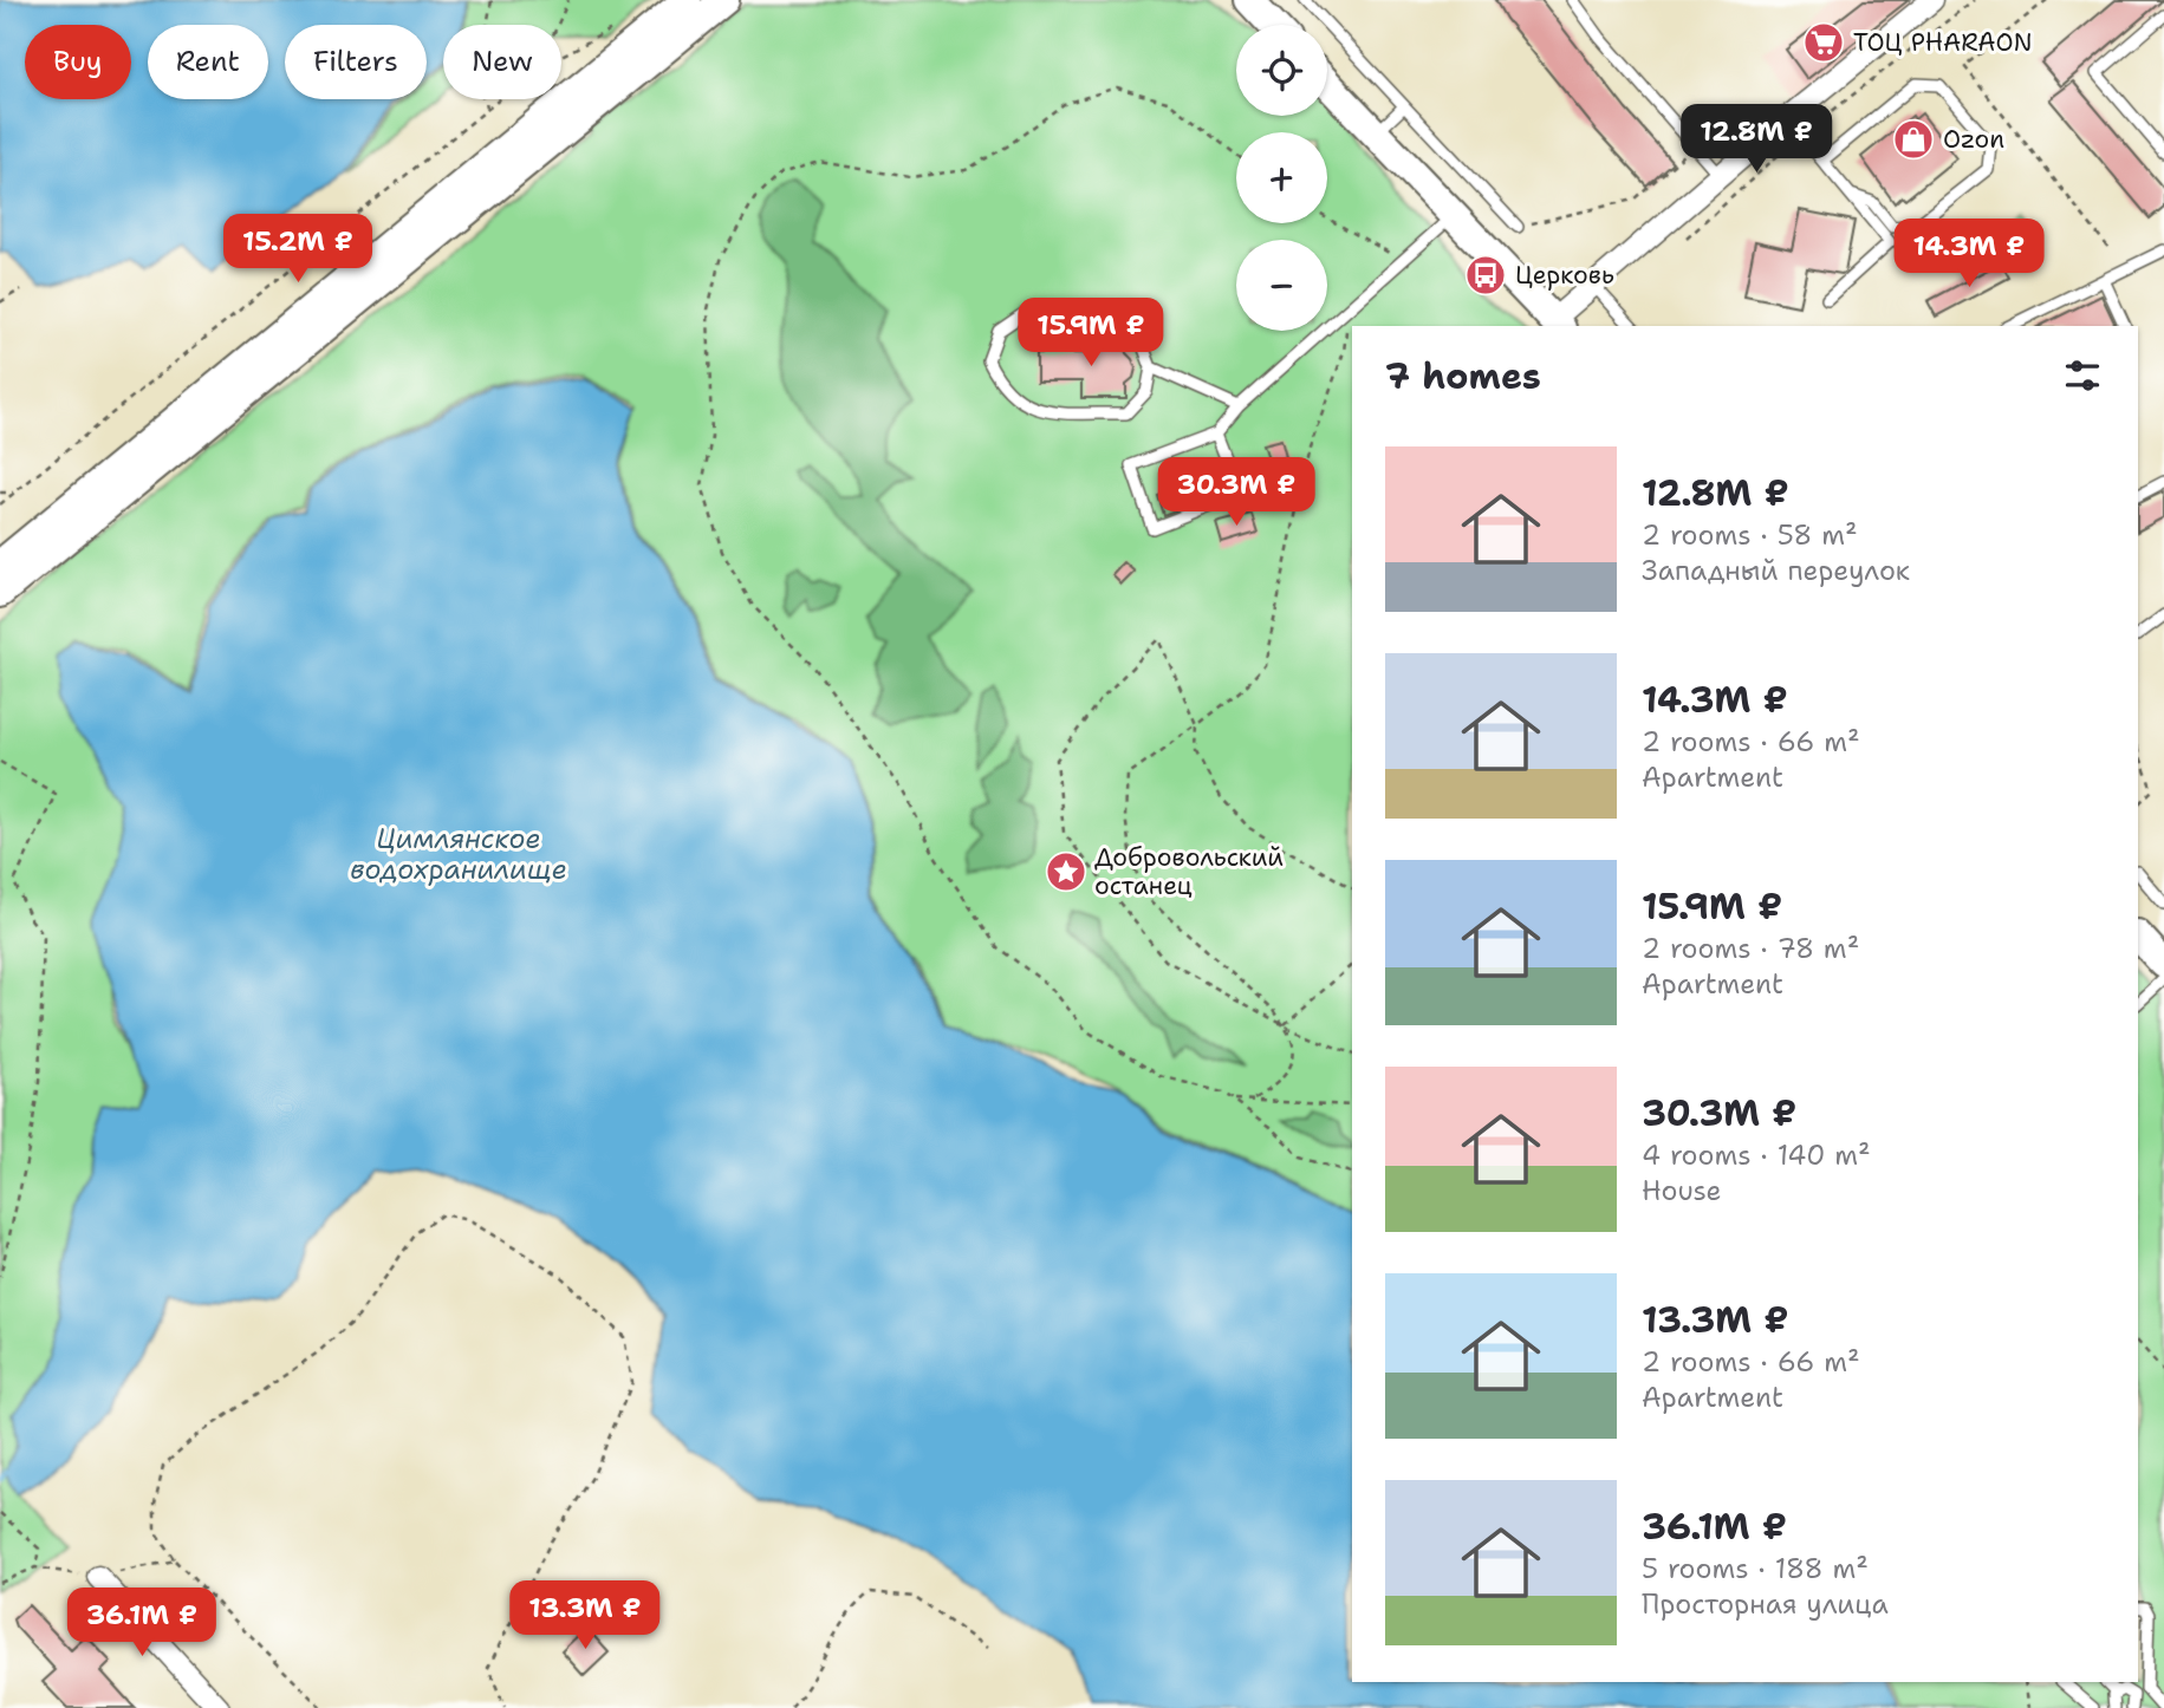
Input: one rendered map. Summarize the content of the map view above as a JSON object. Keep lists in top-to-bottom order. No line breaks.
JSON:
{"water":["Цимлянское водохранилище"],"places":{"supermarket":["ТОЦ PHARAON"],"shop":["Ozon"],"bus stop":["Церковь"],"place":["Добровольский останец"]},"page":{"map_buttons":["+","−"],"chip":["Buy","Rent","Filters","New"],"price":["12.8M ₽","15.2M ₽","14.3M ₽","15.9M ₽","30.3M ₽","13.3M ₽","36.1M ₽"],"heading":"7 homes","list":[{"name":"12.8M ₽","note":"2 rooms · 58 m² · Западный переулок"},{"name":"14.3M ₽","note":"2 rooms · 66 m² · Apartment"},{"name":"15.9M ₽","note":"2 rooms · 78 m² · Apartment"},{"name":"30.3M ₽","note":"4 rooms · 140 m² · House"},{"name":"13.3M ₽","note":"2 rooms · 66 m² · Apartment"},{"name":"36.1M ₽","note":"5 rooms · 188 m² · Просторная улица"}]}}
